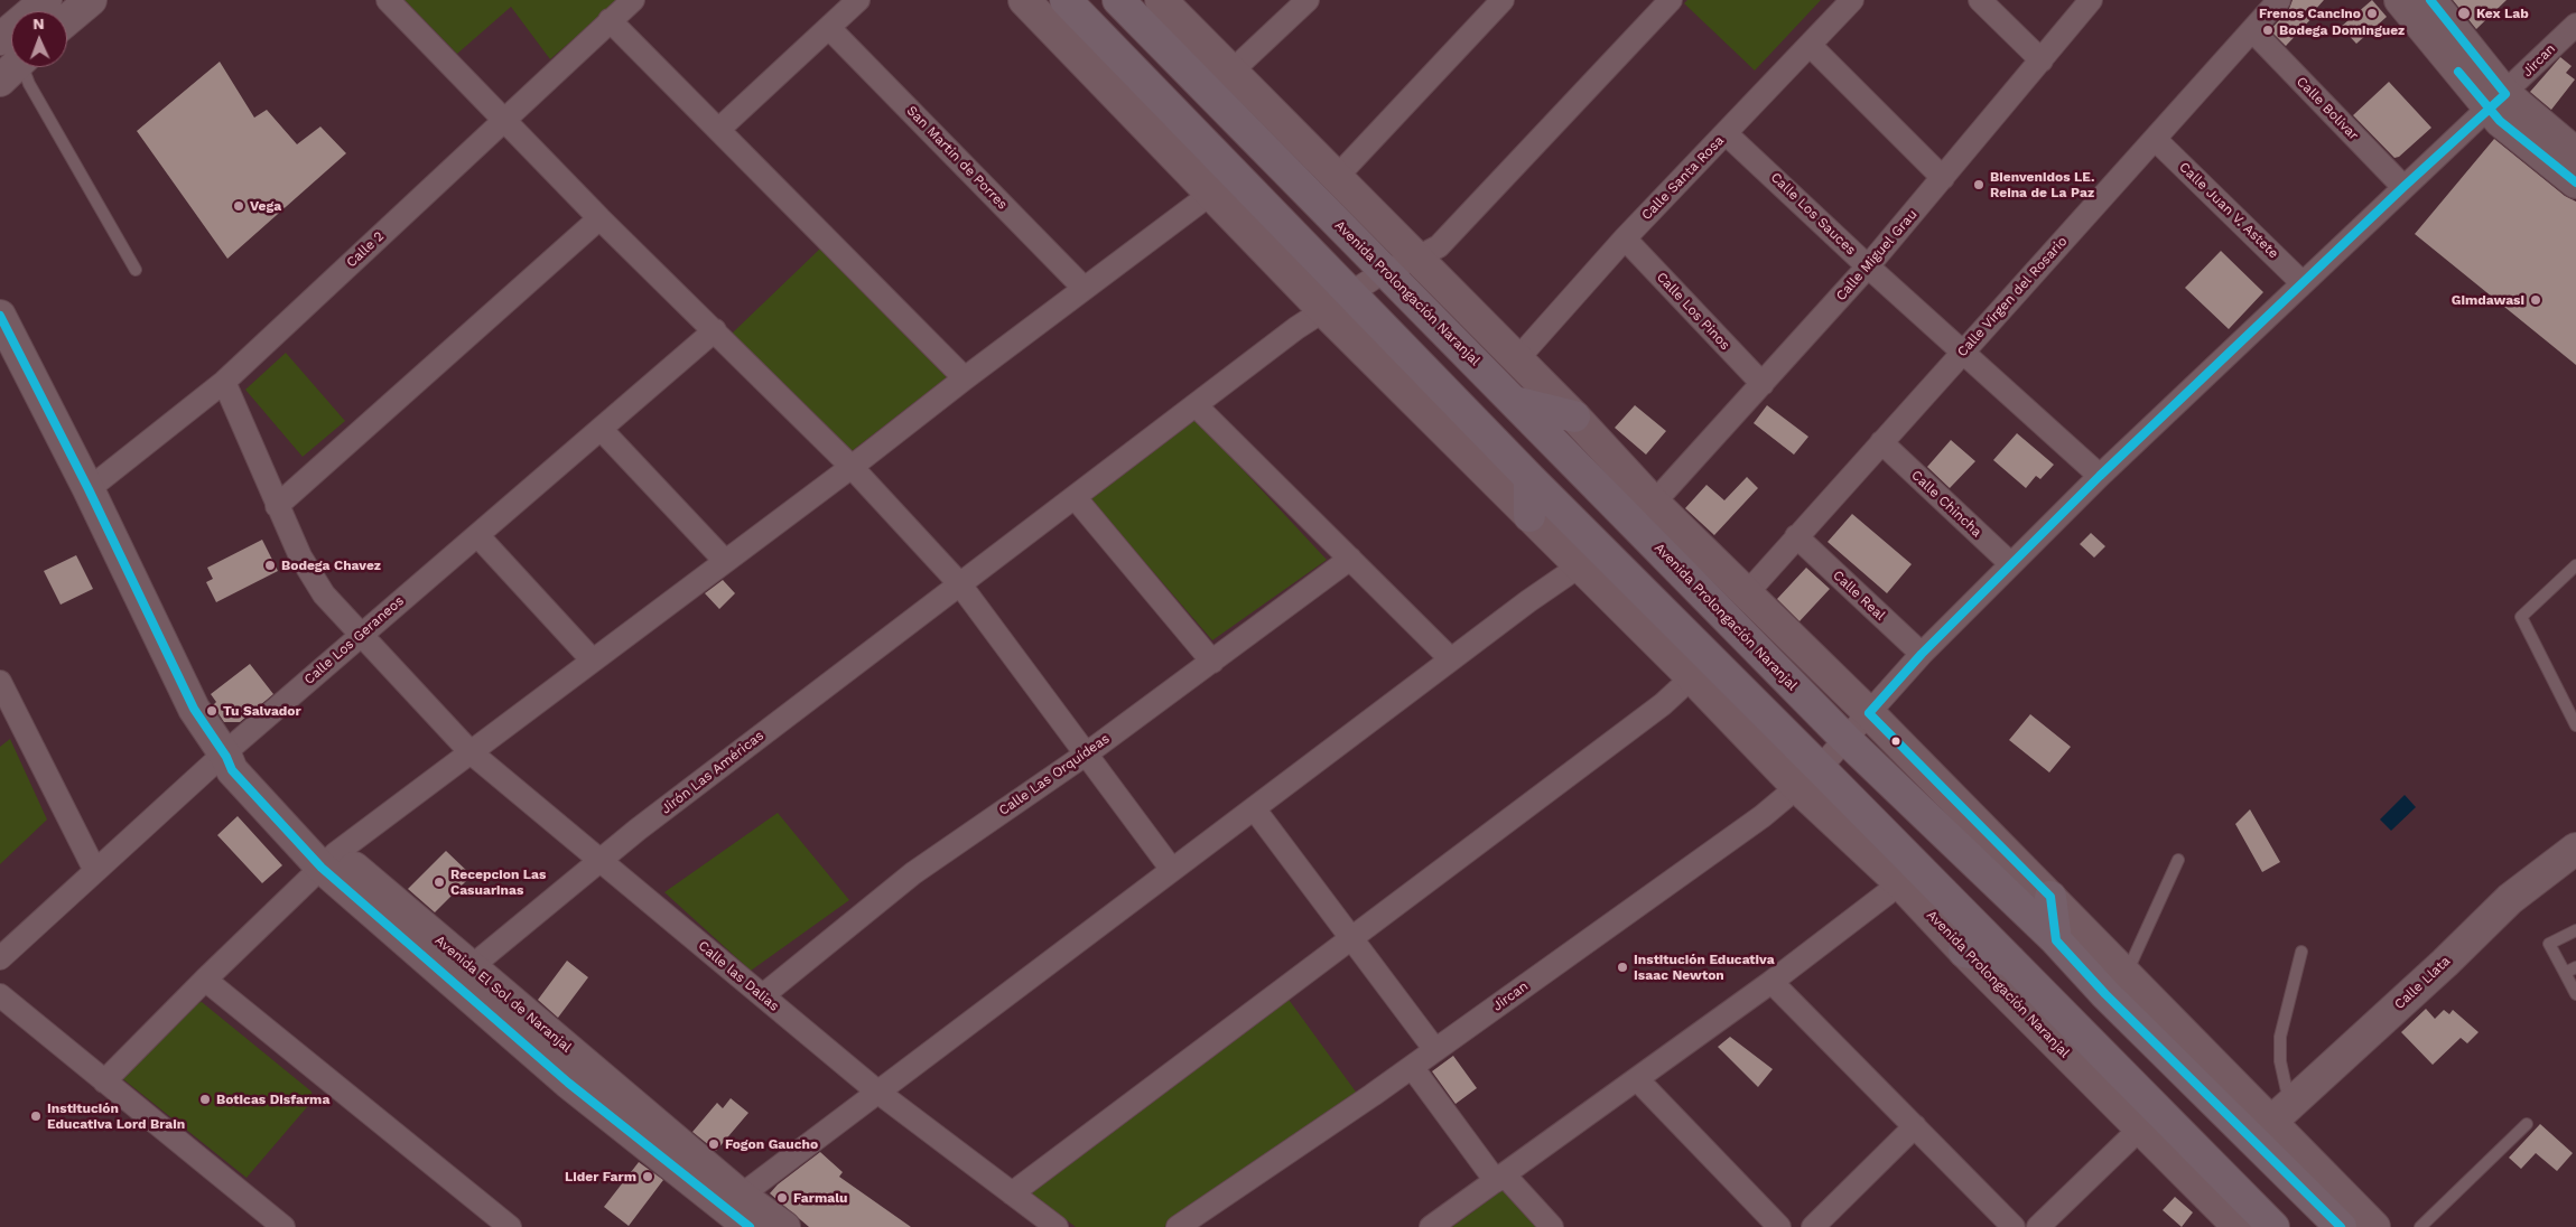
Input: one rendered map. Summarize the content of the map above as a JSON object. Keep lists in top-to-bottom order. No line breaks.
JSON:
{"streets":{"main road":["Avenida Prolongación Naranjal"],"street":["Jircan","Calle Bolivar","San Martin de Porres","Calle Santa Rosa","Calle Juan V. Astete","Calle Los Sauces","Calle 2","Calle Miguel Grau","Calle Virgen del Rosario","Calle Los Pinos","Calle Chincha","Calle Real","Calle Los Geraneos","Jirón Las Américas","Calle Las Orquídeas","Calle las Dalias","Calle Llata","Avenida El Sol de Naranjal"]},"crossings":[["Jircan","Calle Bolivar"],["Jircan","Calle Juan V. Astete"],["Jircan","Calle Los Sauces"],["Jircan","Avenida Prolongación Naranjal"],["Jircan","Calle Chincha"],["Jircan","Calle Real"],["Calle Bolivar","Calle Virgen del Rosario"],["Calle Santa Rosa","Calle Los Sauces"],["Calle Santa Rosa","Avenida Prolongación Naranjal"],["Calle Santa Rosa","Calle Los Pinos"],["Calle Juan V. Astete","Calle Virgen del Rosario"],["Calle Los Sauces","Calle Miguel Grau"],["Calle Los Sauces","Calle Virgen del Rosario"],["Calle 2","Calle las Dalias"],["Calle 2","Avenida El Sol de Naranjal"],["Calle Miguel Grau","Avenida Prolongación Naranjal"],["Calle Miguel Grau","Calle Los Pinos"],["Avenida Prolongación Naranjal","Calle Virgen del Rosario"],["Avenida Prolongación Naranjal","Jirón Las Américas"],["Avenida Prolongación Naranjal","Calle Llata"],["Calle Virgen del Rosario","Calle Chincha"],["Calle Virgen del Rosario","Calle Real"],["Calle Los Geraneos","Calle las Dalias"],["Calle Los Geraneos","Avenida El Sol de Naranjal"],["Jirón Las Américas","Calle las Dalias"],["Jirón Las Américas","Avenida El Sol de Naranjal"],["Calle Las Orquídeas","Calle las Dalias"]],"places":["Frenos Cancino","Kex Lab","Bodega Dominguez","Bienvenidos LE. Reina de La Paz","Vega","Gimdawasi","Bodega Chavez","Tu Salvador","Recepcion Las Casuarinas","Institución Educativa Isaac Newton","Boticas Disfarma","Institución Educativa Lord Brain","Fogon Gaucho","Lider Farm","Farmalu"],"north":"top"}
